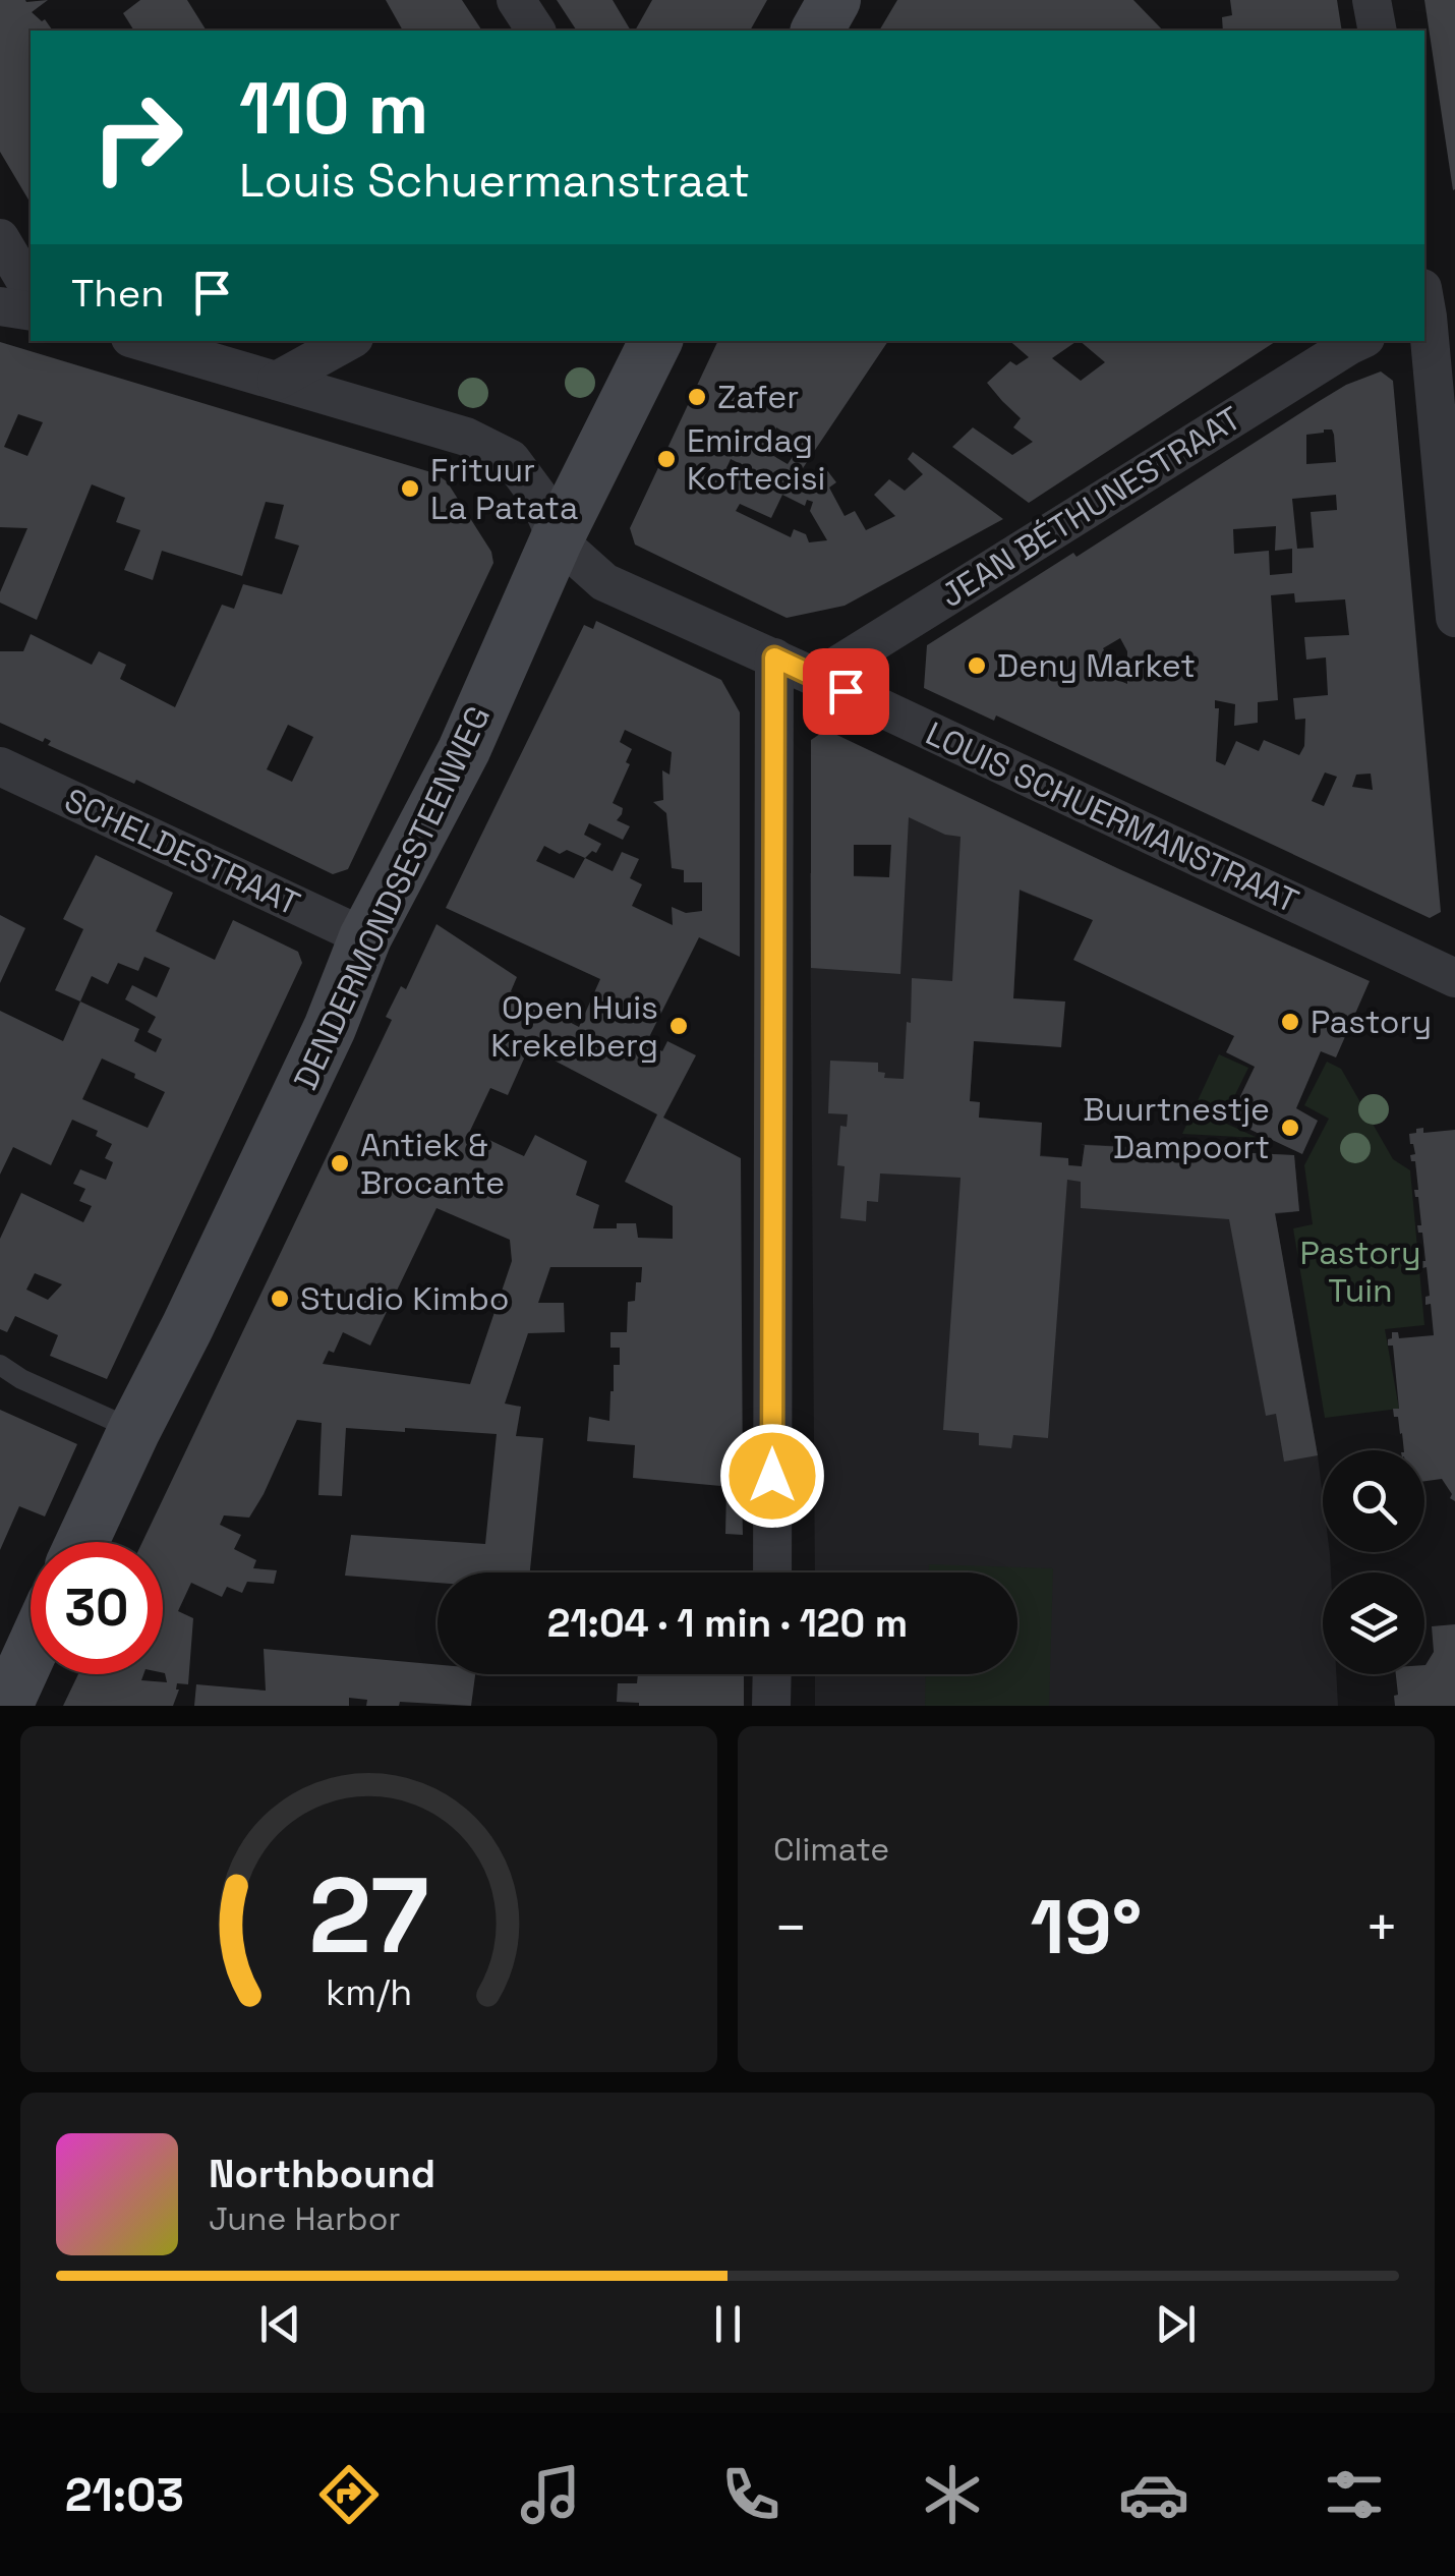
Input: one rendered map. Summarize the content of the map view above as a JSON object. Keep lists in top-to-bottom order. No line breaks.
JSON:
{"streets":{"main road":["DENDERMONDSESTEENWEG"],"street":["JEAN BÉTHUNESTRAAT","LOUIS SCHUERMANSTRAAT","SCHELDESTRAAT"]},"crossings":[["JEAN BÉTHUNESTRAAT","LOUIS SCHUERMANSTRAAT"],["LOUIS SCHUERMANSTRAAT","DENDERMONDSESTEENWEG"],["SCHELDESTRAAT","DENDERMONDSESTEENWEG"]],"parks":["Pastory Tuin"],"places":["Zafer","Emirdag Koftecisi","Frituur La Patata","Deny Market","Pastory","Open Huis Krekelberg","Buurtnestje Dampoort","Antiek & Brocante","Studio Kimbo"],"page":{"turn":["110 m","Louis Schuermanstraat"],"then":"Then","limit":"30","trip":"21:04 · 1 min · 120 m","tile":"Climate","heat":["−","19°","+"],"song":["Northbound","June Harbor"],"tabs":"21:03","gauge":["27","km/h"]}}
